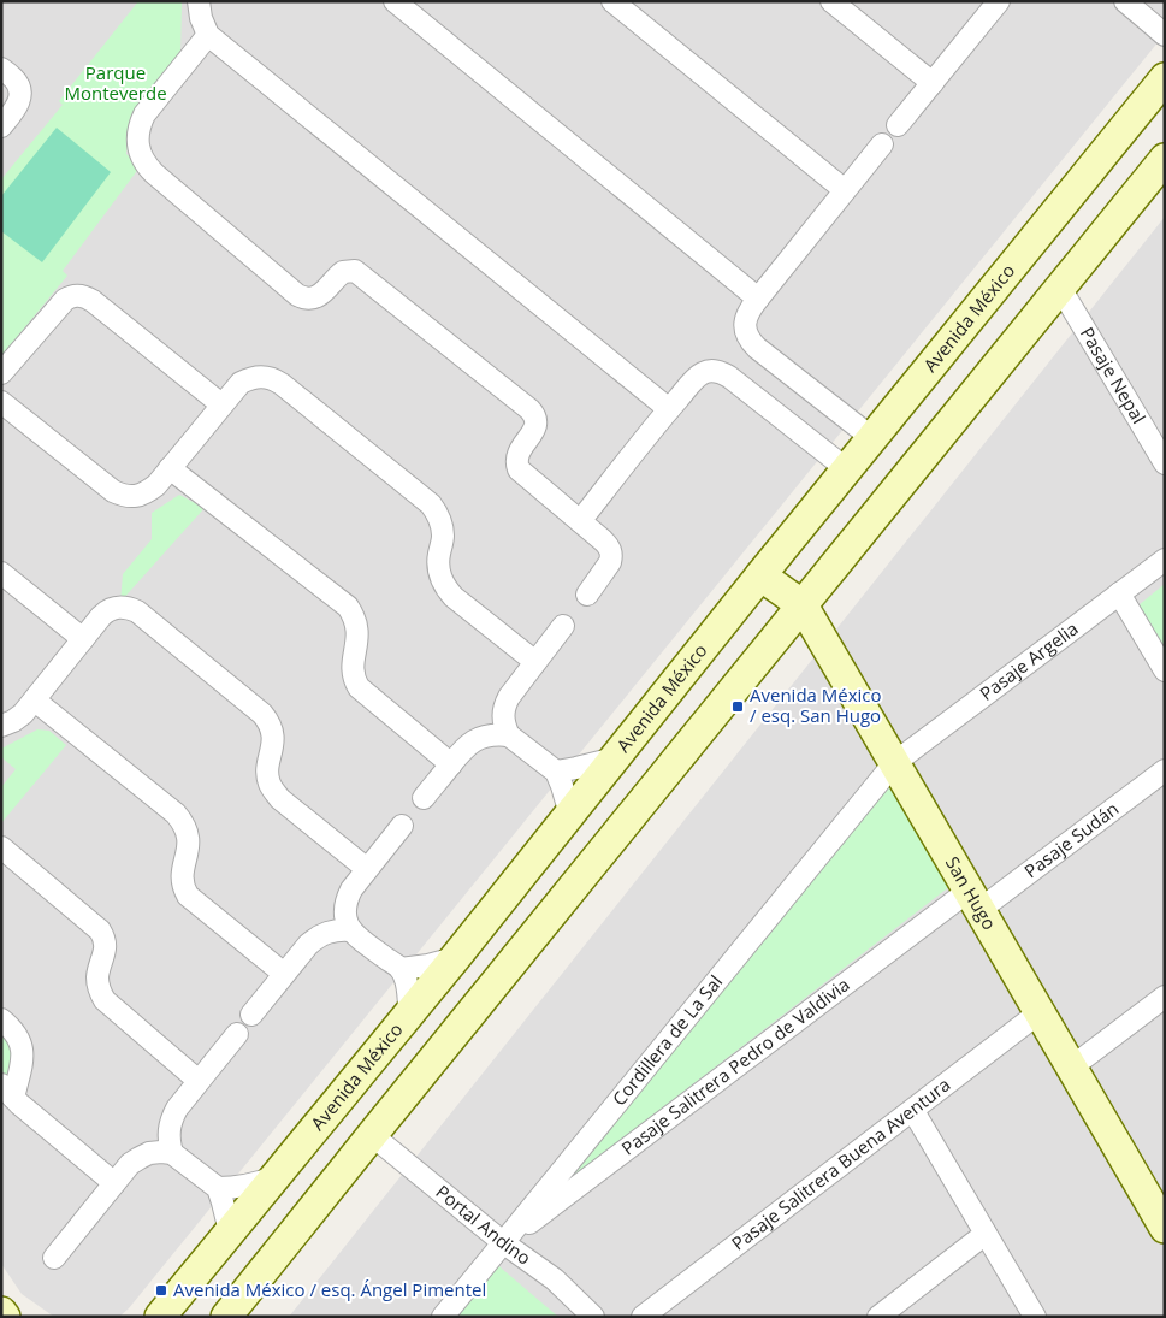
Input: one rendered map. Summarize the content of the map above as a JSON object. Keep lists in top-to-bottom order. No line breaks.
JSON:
{"streets":{"main road":["Avenida México","San Hugo"],"street":["Pasaje Nepal","Pasaje Argelia","Pasaje Sudán","Cordillera de La Sal","Pasaje Salitrera Pedro de Valdivia","Pasaje Salitrera Buena Aventura","Portal Andino"]},"crossings":[["Avenida México","San Hugo"],["Pasaje Argelia","San Hugo"],["Pasaje Argelia","Cordillera de La Sal"],["Pasaje Sudán","San Hugo"],["Pasaje Sudán","Pasaje Salitrera Pedro de Valdivia"],["San Hugo","Cordillera de La Sal"],["San Hugo","Pasaje Salitrera Pedro de Valdivia"],["San Hugo","Pasaje Salitrera Buena Aventura"],["Cordillera de La Sal","Pasaje Salitrera Pedro de Valdivia"],["Cordillera de La Sal","Portal Andino"],["Pasaje Salitrera Pedro de Valdivia","Portal Andino"]],"parks":["Parque Monteverde"],"places":{"transit":["Avenida México / esq. San Hugo","Avenida México / esq. Ángel Pimentel"]}}
